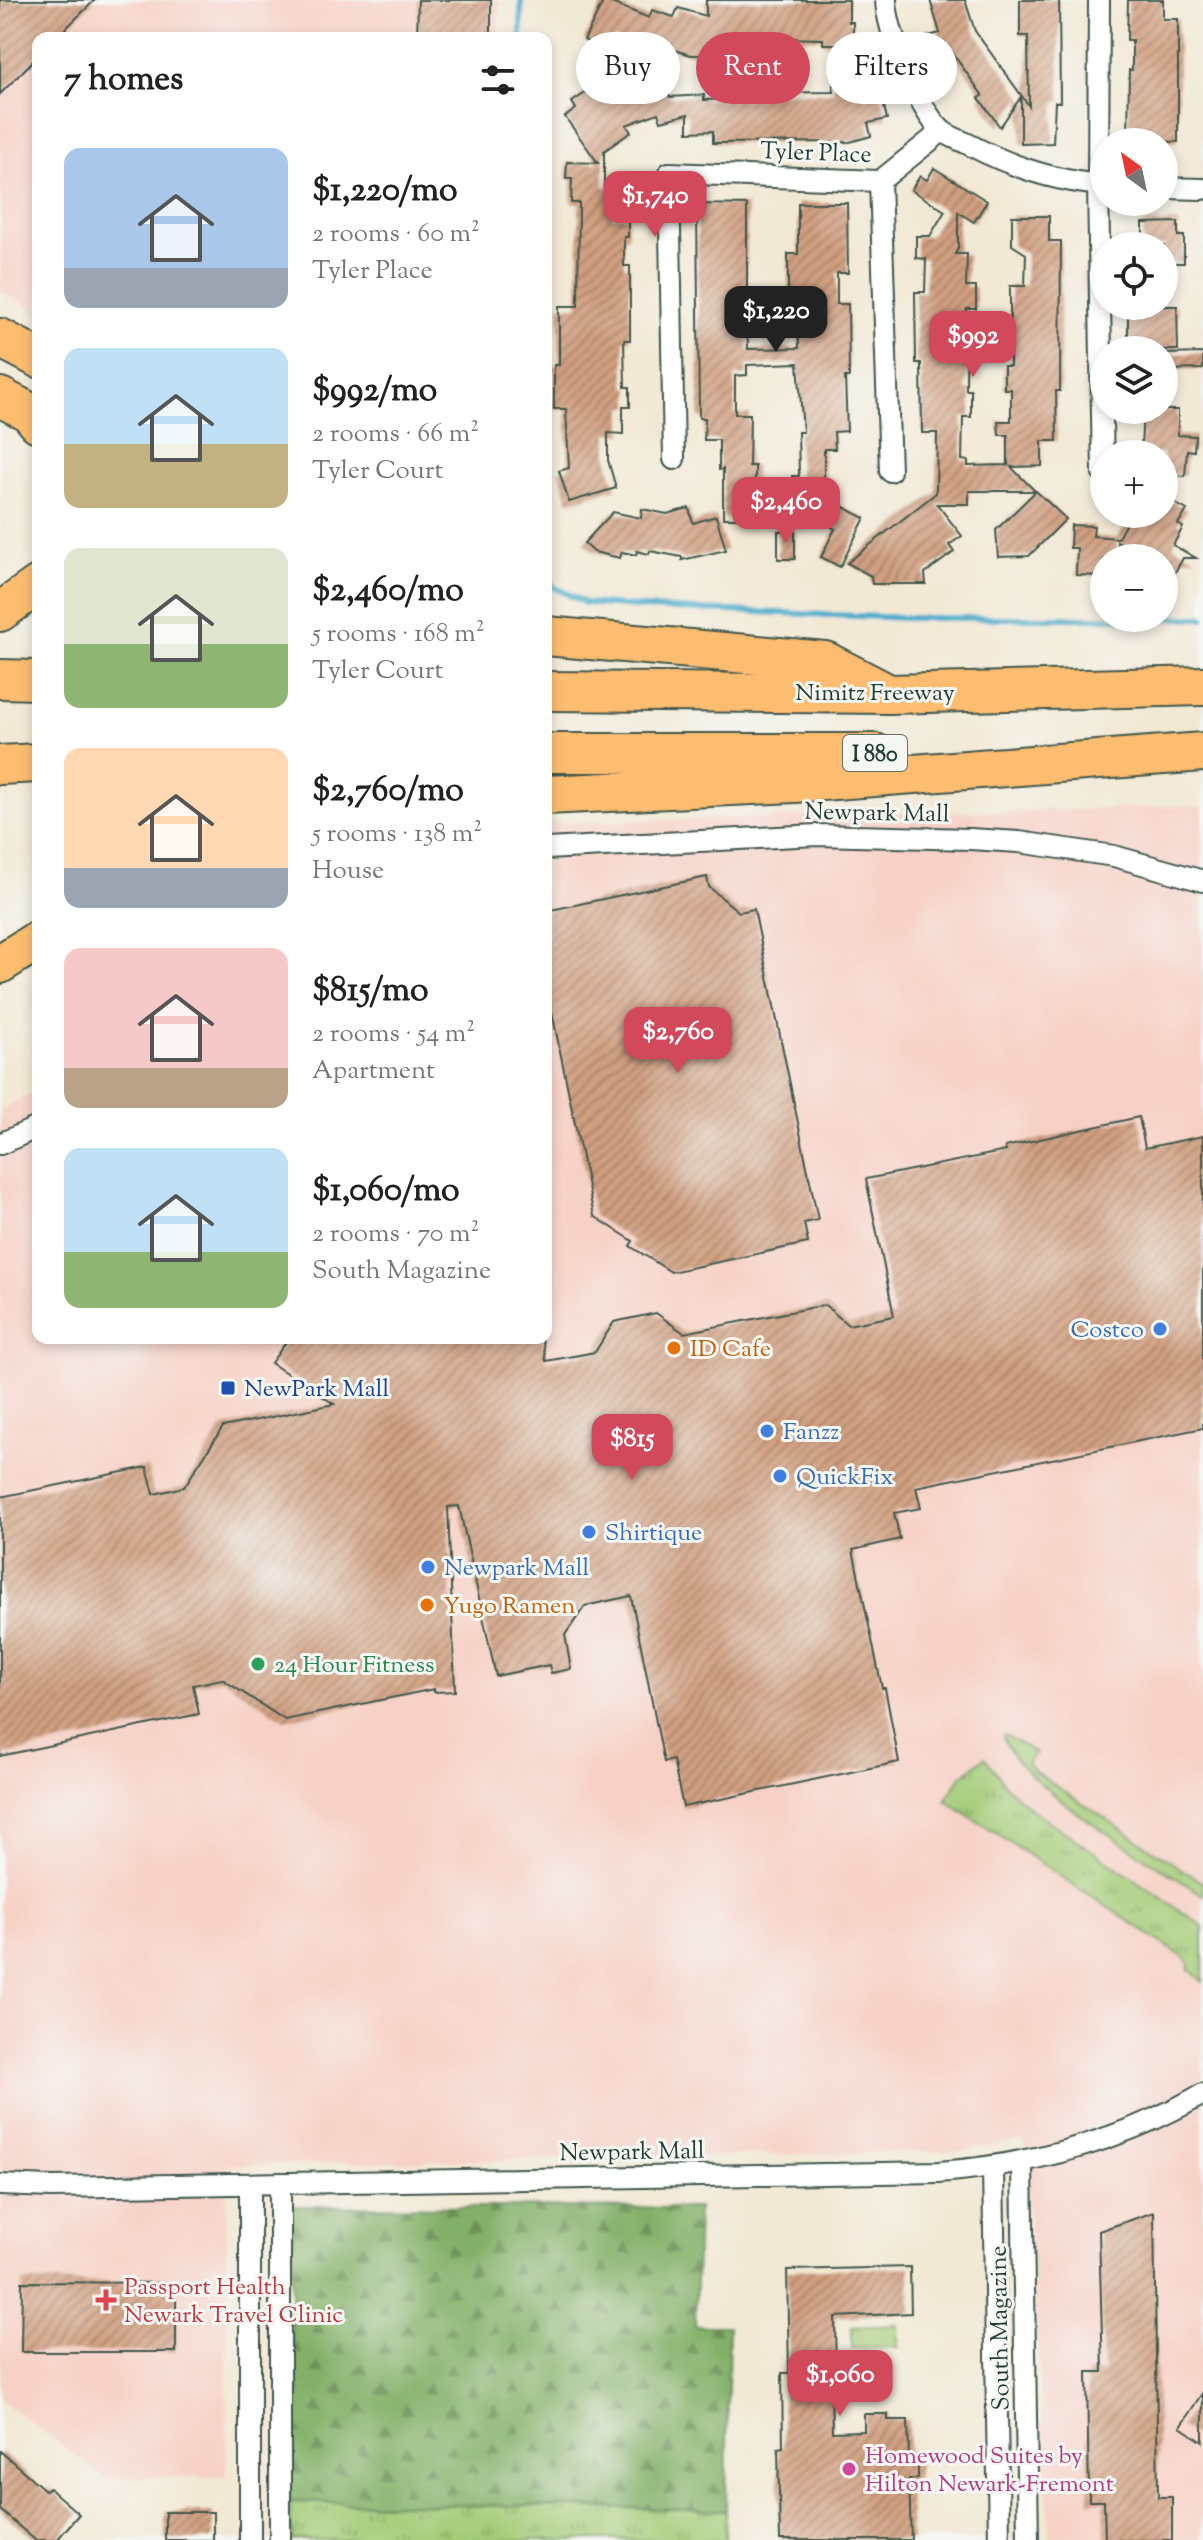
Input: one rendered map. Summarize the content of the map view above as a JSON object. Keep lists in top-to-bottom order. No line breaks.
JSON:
{"streets":{"highway":["Nimitz Freeway","I 880"],"street":["Tyler Place","Newpark Mall","South Magazine"]},"crossings":[["Newpark Mall","South Magazine"]],"places":{"other":["Costco","ID Cafe","Fanzz","QuickFix","Shirtique","Newpark Mall","Yugo Ramen","24 Hour Fitness","Homewood Suites by Hilton Newark-Fremont"],"transit":["NewPark Mall"],"health":["Passport Health Newark Travel Clinic"]},"north":"top left","page":{"chip":["Buy","Rent","Filters"],"heading":"7 homes","map_buttons":["+","−"],"list":[{"name":"$1,220/mo","note":"2 rooms · 60 m² · Tyler Place"},{"name":"$992/mo","note":"2 rooms · 66 m² · Tyler Court"},{"name":"$2,460/mo","note":"5 rooms · 168 m² · Tyler Court"},{"name":"$2,760/mo","note":"5 rooms · 138 m² · House"},{"name":"$815/mo","note":"2 rooms · 54 m² · Apartment"},{"name":"$1,060/mo","note":"2 rooms · 70 m² · South Magazine"}],"price":["$1,740","$1,220","$992","$2,460","$2,760","$815","$1,060"]}}
